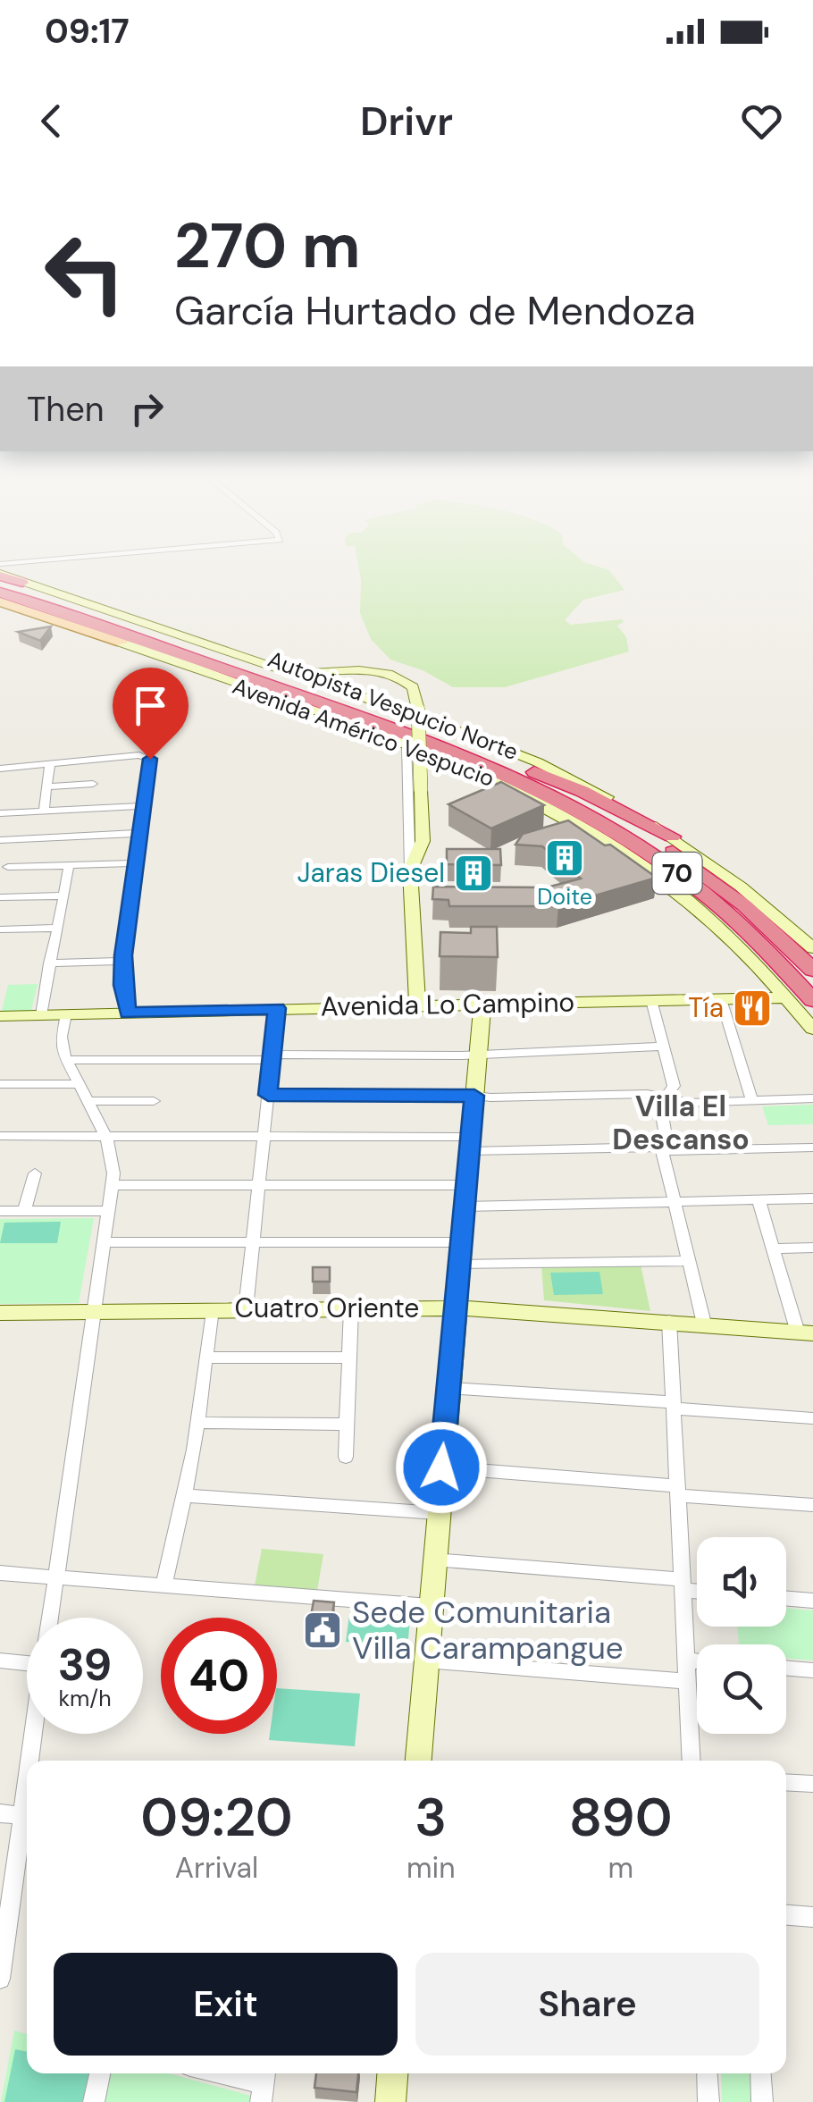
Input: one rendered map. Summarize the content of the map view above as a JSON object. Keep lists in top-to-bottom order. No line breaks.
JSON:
{"streets":{"highway":["Autopista Vespucio Norte","70"],"main road":["Avenida Américo Vespucio","Avenida Lo Campino","Cuatro Oriente"]},"crossings":[["Avenida Américo Vespucio","Avenida Lo Campino"]],"districts":["Villa El Descanso"],"places":{"building":["Doite","Jaras Diesel"],"restaurant":["Tía"],"public building":["Sede Comunitaria Villa Carampangue"]},"page":{"status":"09:17","header":"Drivr","turn":["270 m","García Hurtado de Mendoza"],"then":"Then","speed":"39 km/h","limit":"40","eta":["09:20","Arrival","3","min","890","m"],"buttons":["Exit","Share"]}}
